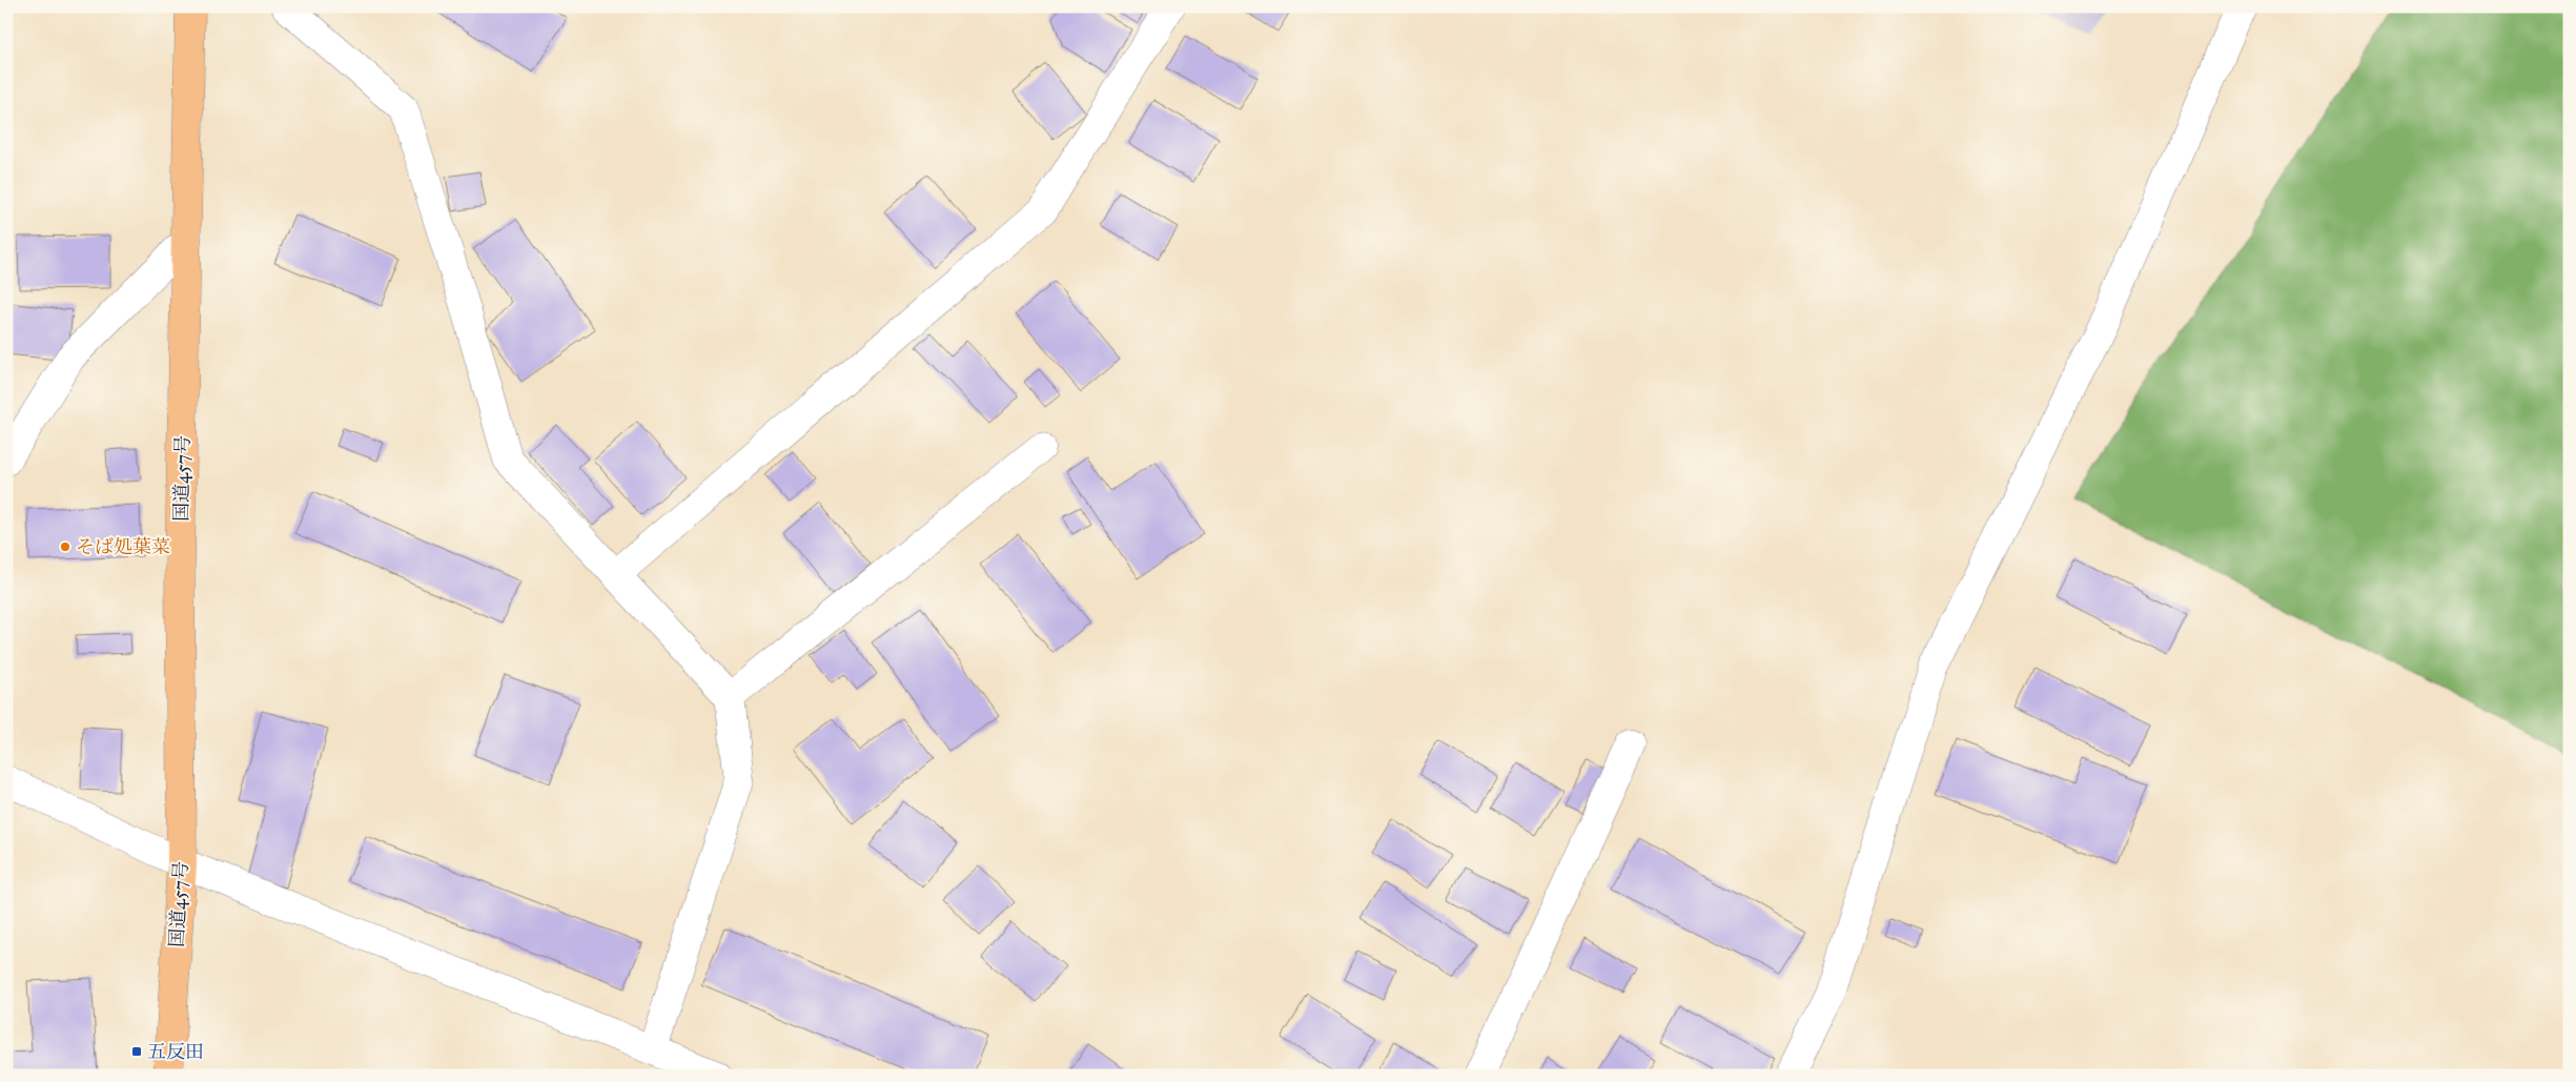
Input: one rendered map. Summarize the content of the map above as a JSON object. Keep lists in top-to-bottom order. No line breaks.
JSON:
{"streets":{"highway":["国道457号"]},"places":{"other":["そば処葉菜"],"transit":["五反田"]}}
